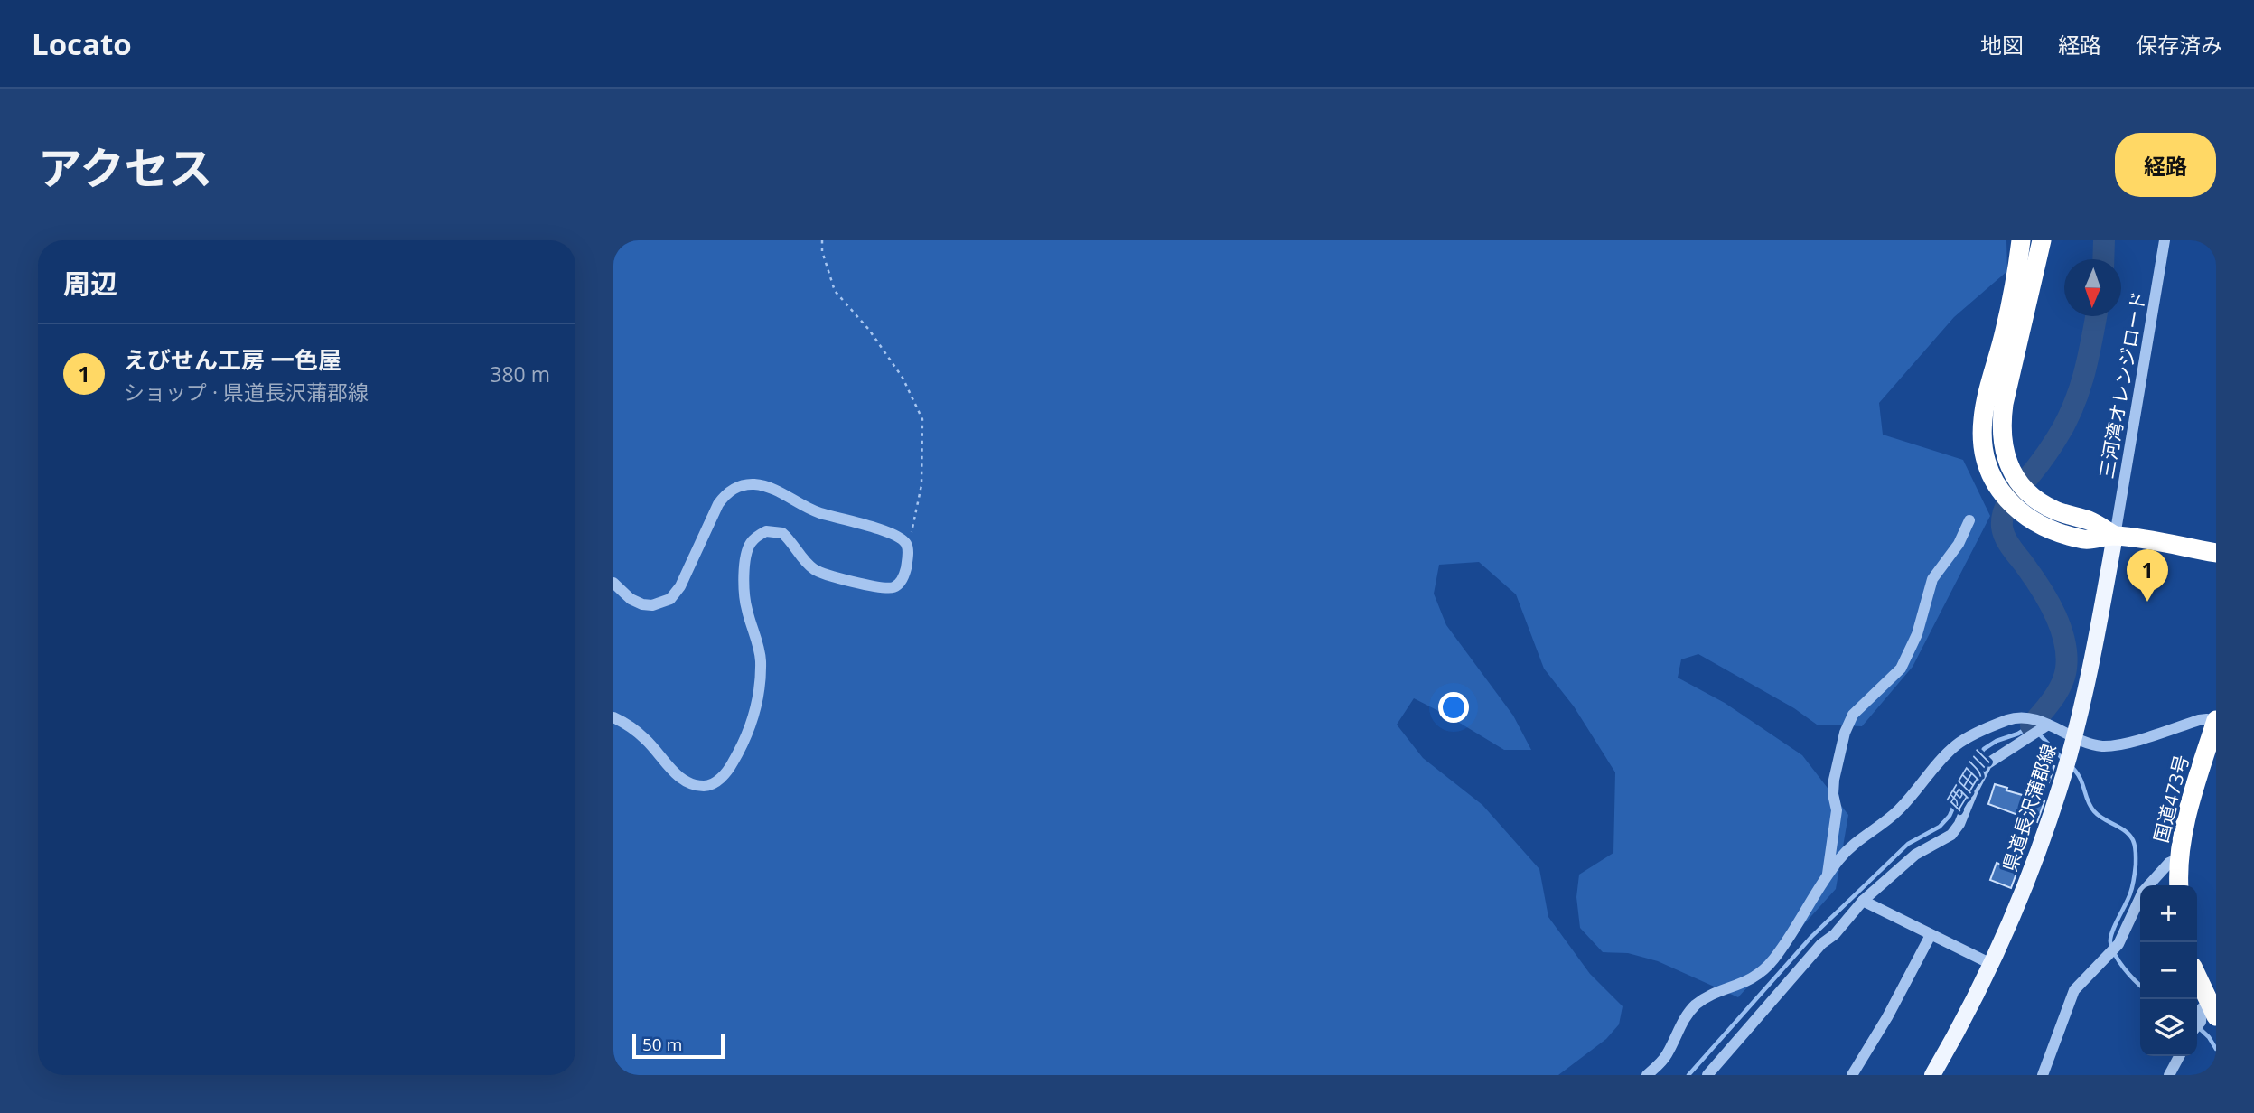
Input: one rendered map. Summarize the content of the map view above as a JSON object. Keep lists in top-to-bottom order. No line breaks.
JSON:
{"streets":{"highway":["国道473号"],"main road":["県道長沢蒲郡線"],"street":["三河湾オレンジロード"]},"crossings":[["三河湾オレンジロード","県道長沢蒲郡線"]],"water":["西田川"],"scale_bar":"50 m","north":"bottom","page":{"header":"Locato","nav":["地図","経路","保存済み"],"title":"アクセス","buttons":"経路","heading":"周辺","list":[{"mark":"1","name":"えびせん工房 一色屋","note":"ショップ · 県道長沢蒲郡線","value":"380 m"}],"pins":"1","map_buttons":["+","−"],"scale":"50 m"}}
